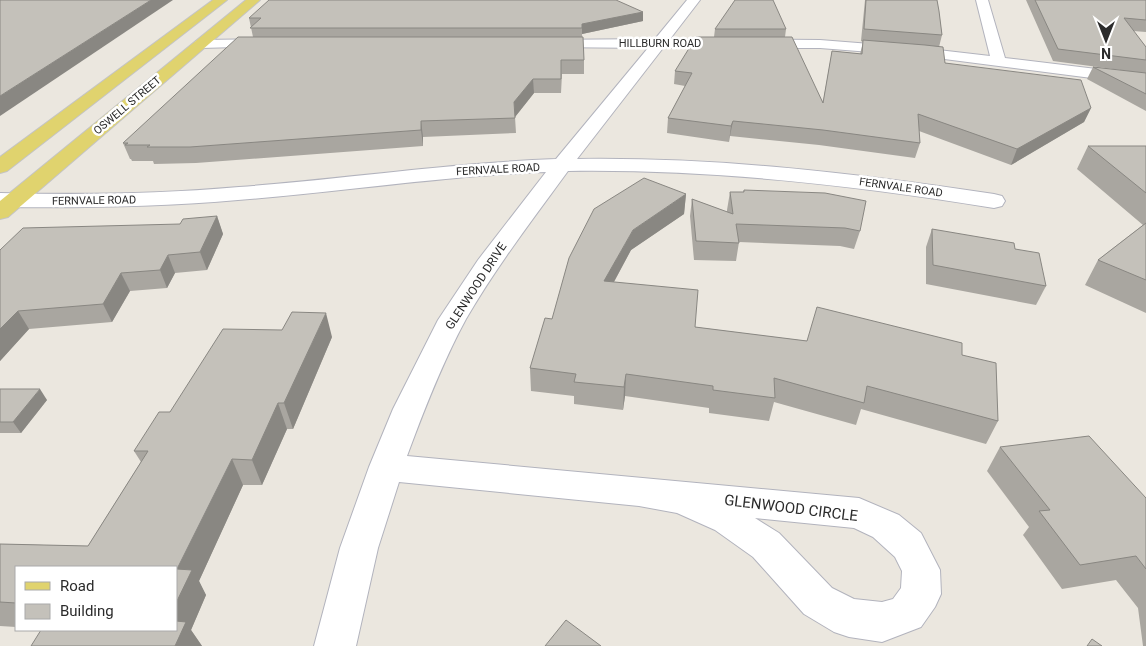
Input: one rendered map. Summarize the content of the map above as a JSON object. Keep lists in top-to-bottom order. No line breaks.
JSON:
{"streets":{"main road":["OSWELL STREET"],"street":["HILLBURN ROAD","FERNVALE ROAD","GLENWOOD DRIVE","GLENWOOD CIRCLE"]},"crossings":[["HILLBURN ROAD","GLENWOOD DRIVE"],["OSWELL STREET","FERNVALE ROAD"],["FERNVALE ROAD","GLENWOOD DRIVE"],["GLENWOOD DRIVE","GLENWOOD CIRCLE"]],"legend":["Road","Building"],"north":"bottom"}
